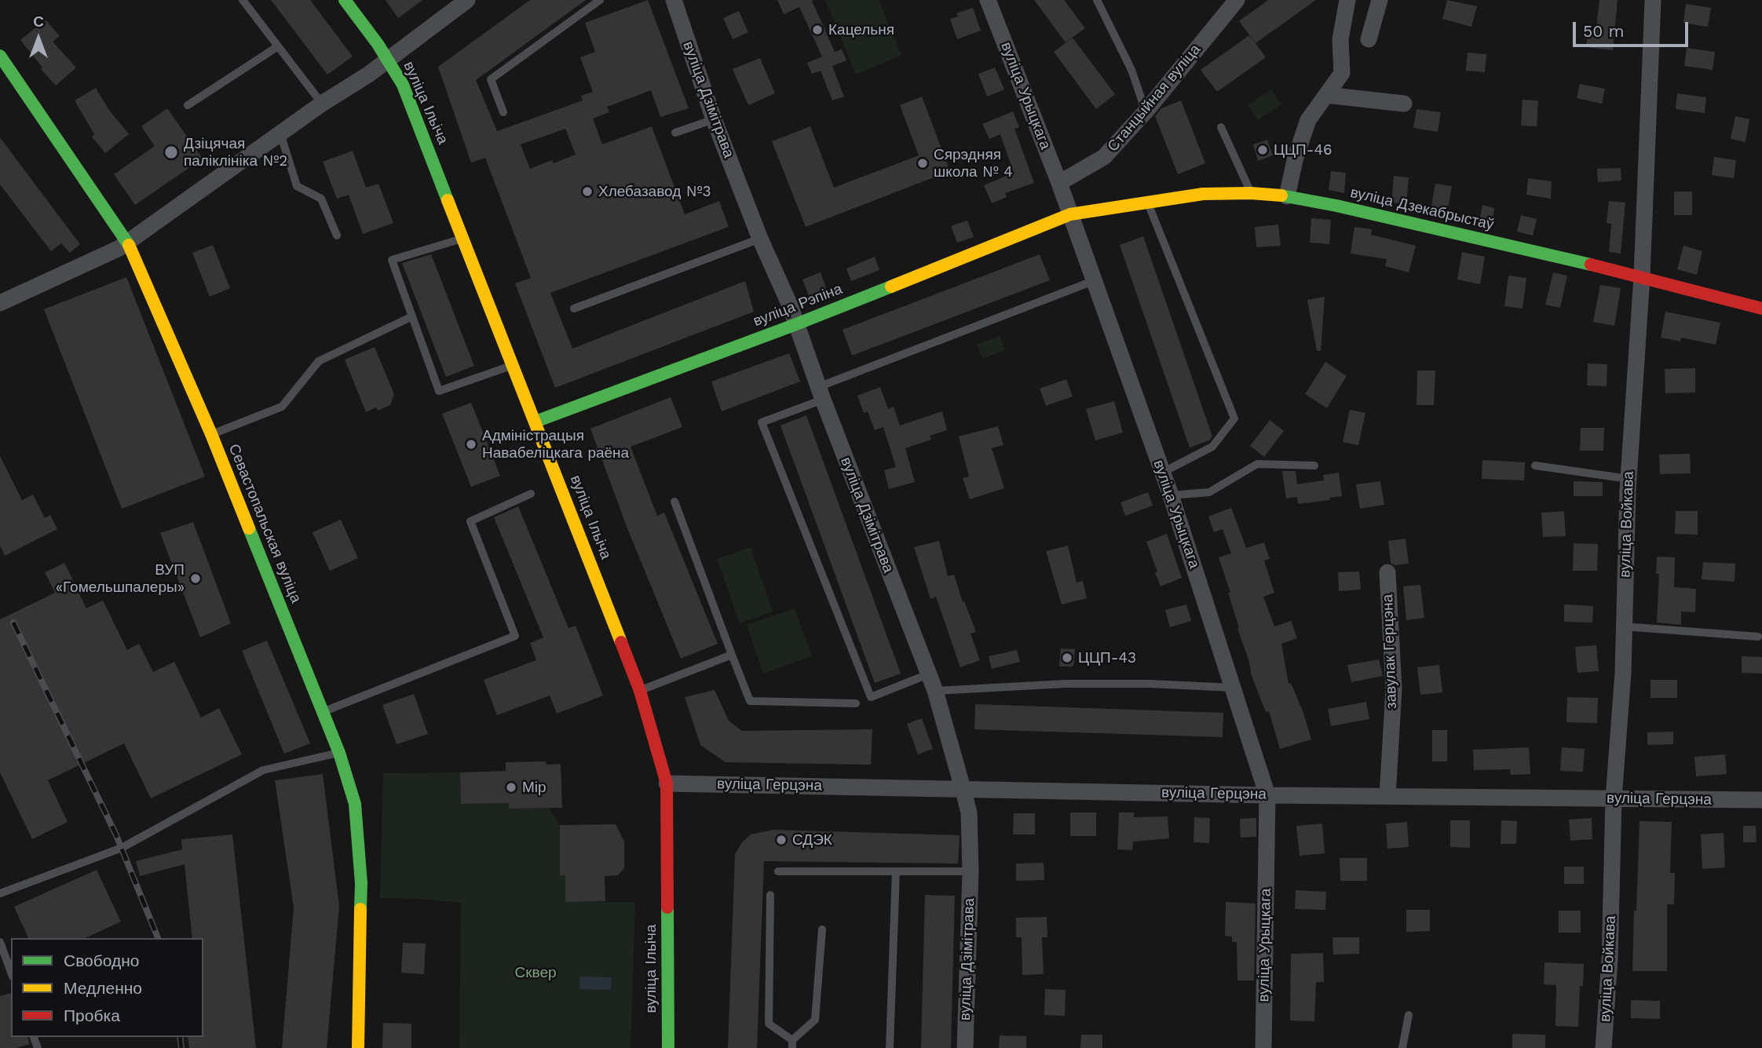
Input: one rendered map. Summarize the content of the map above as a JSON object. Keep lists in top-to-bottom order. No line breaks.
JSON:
{"streets":{"street":["вуліца Урыцкага","Станцыйная вуліца","вуліца Дзімітрава","вуліца Ільіча","вуліца Дзекабрыстаў","вуліца Рэпіна","Севастопальская вуліца","вуліца Войкава","завулак Герцэна","вуліца Герцэна"]},"crossings":[["вуліца Урыцкага","Станцыйная вуліца"],["вуліца Урыцкага","вуліца Дзекабрыстаў"],["вуліца Урыцкага","вуліца Рэпіна"],["вуліца Урыцкага","вуліца Герцэна"],["вуліца Дзімітрава","вуліца Рэпіна"],["вуліца Дзімітрава","вуліца Герцэна"],["вуліца Ільіча","вуліца Рэпіна"],["вуліца Ільіча","вуліца Герцэна"],["вуліца Дзекабрыстаў","вуліца Рэпіна"],["вуліца Дзекабрыстаў","вуліца Войкава"],["вуліца Войкава","вуліца Герцэна"],["завулак Герцэна","вуліца Герцэна"]],"parks":["Сквер"],"places":["Кацельня","ЦЦП-46","Дзіцячая паліклініка №2","Сярэдняя школа № 4","Хлебазавод №3","Адміністрацыя Навабеліцкага раёна","ВУП «Гомельшпалеры»","ЦЦП-43","Мір","СДЭК"],"legend":["Свободно","Медленно","Пробка"],"scale_bar":"50 m","north":"top"}
